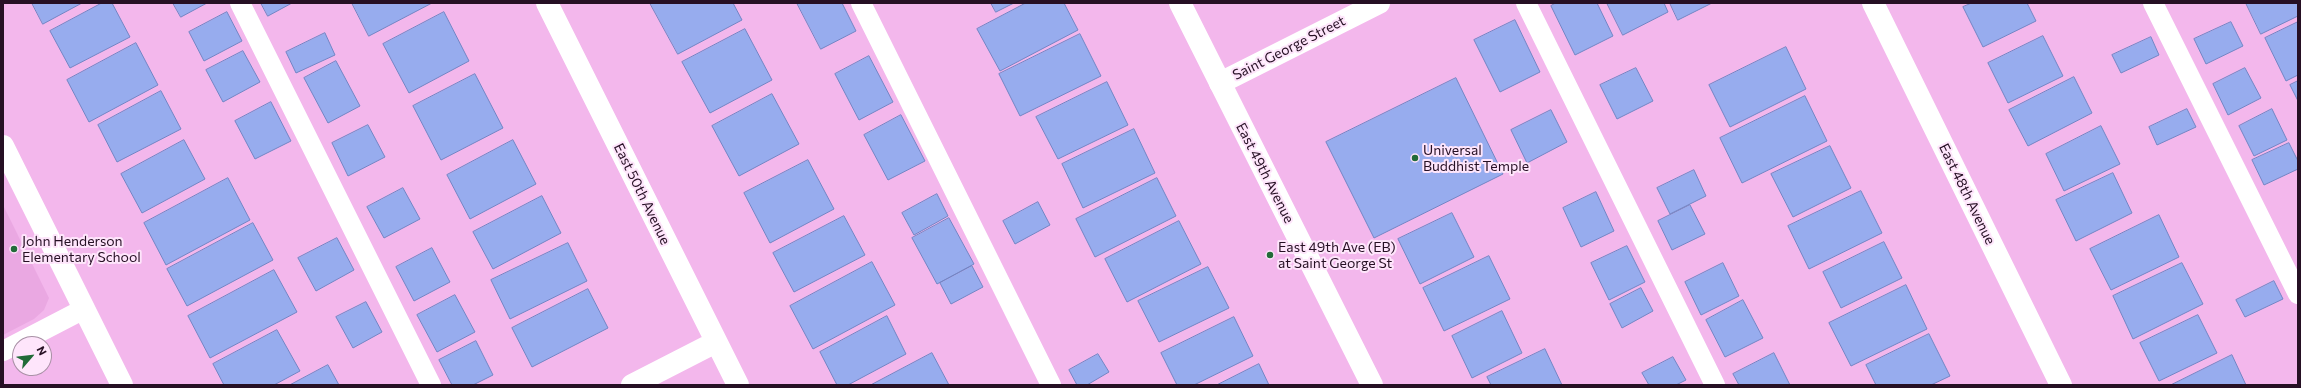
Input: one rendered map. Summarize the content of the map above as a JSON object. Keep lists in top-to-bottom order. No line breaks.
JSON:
{"streets":{"street":["Saint George Street","East 49th Avenue","East 50th Avenue","East 48th Avenue"]},"crossings":[["Saint George Street","East 49th Avenue"]],"places":["Universal Buddhist Temple","John Henderson Elementary School","East 49th Ave (EB) at Saint George St"],"north":"top right"}
